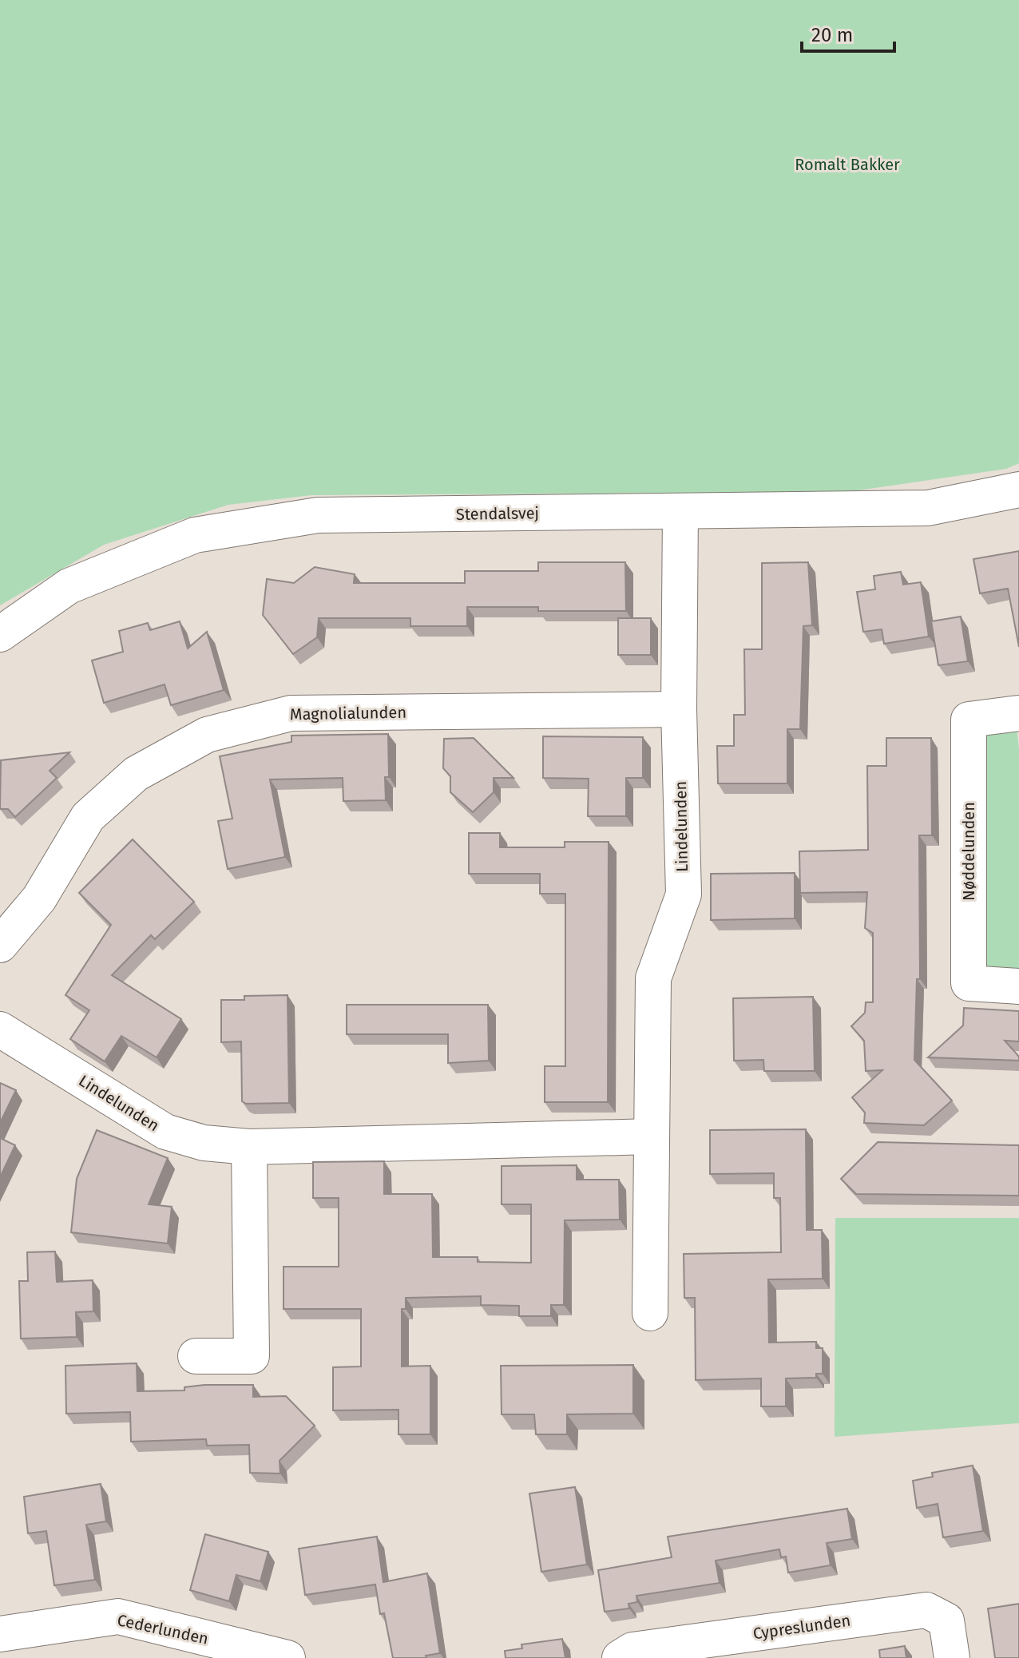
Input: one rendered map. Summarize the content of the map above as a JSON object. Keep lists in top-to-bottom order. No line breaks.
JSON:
{"streets":{"street":["Stendalsvej","Magnolialunden","Lindelunden","Nøddelunden","Cypreslunden","Cederlunden"]},"crossings":[["Stendalsvej","Lindelunden"],["Magnolialunden","Lindelunden"]],"parks":["Romalt Bakker"],"scale_bar":"20 m"}
